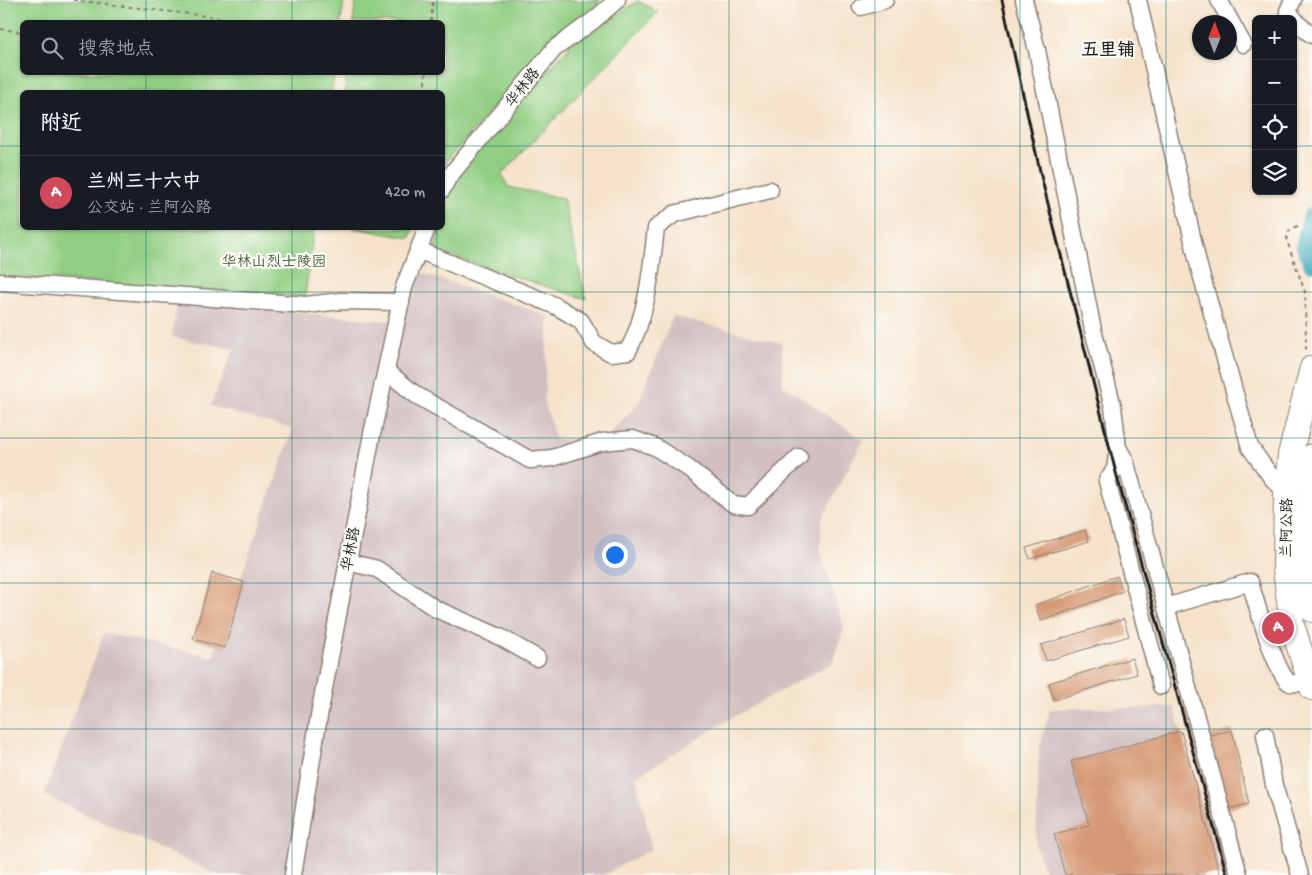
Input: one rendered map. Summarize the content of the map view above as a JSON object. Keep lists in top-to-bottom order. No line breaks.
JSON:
{"streets":{"highway":["兰阿公路"],"street":["华林路"]},"districts":["五里铺"],"parks":["华林山烈士陵园"],"north":"top","page":{"map_buttons":["+","−"],"search":"搜索地点","heading":"附近","list":[{"mark":"A","name":"兰州三十六中","note":"公交站 · 兰阿公路","value":"420 m"}],"pins":"A"}}
